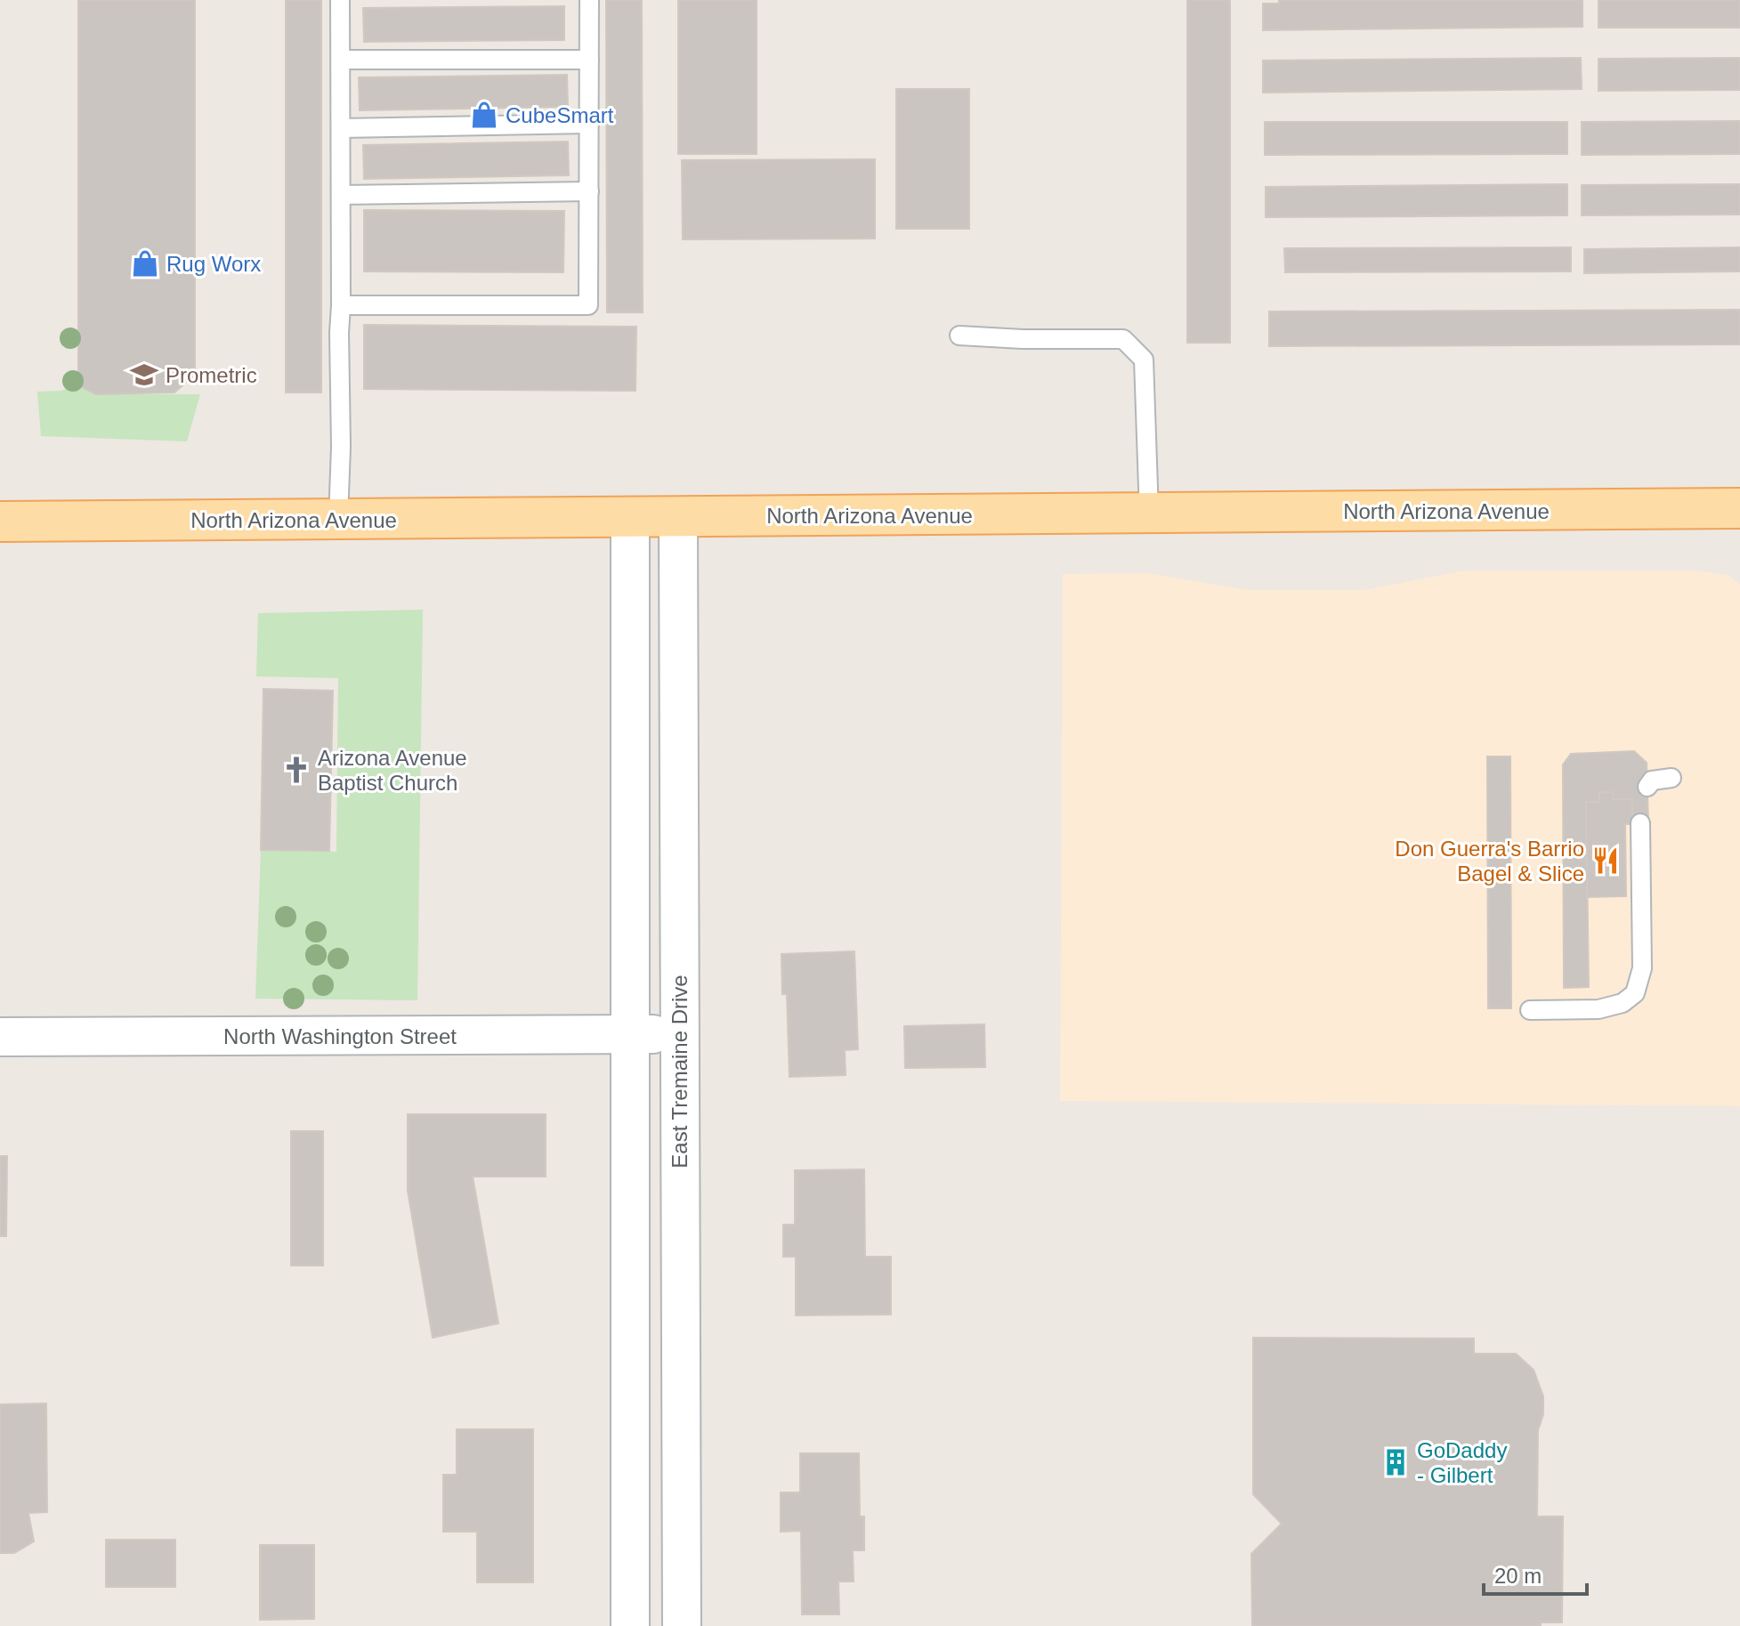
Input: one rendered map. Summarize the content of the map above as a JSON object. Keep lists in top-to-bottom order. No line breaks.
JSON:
{"streets":{"main road":["North Arizona Avenue"],"street":["North Washington Street","East Tremaine Drive"]},"crossings":[["North Arizona Avenue","East Tremaine Drive"],["North Washington Street","East Tremaine Drive"]],"places":{"shop":["CubeSmart","Rug Worx"],"school or university":["Prometric"],"church":["Arizona Avenue Baptist Church"],"restaurant":["Don Guerra's Barrio Bagel & Slice"],"building":["GoDaddy - Gilbert"]},"scale_bar":"20 m"}
